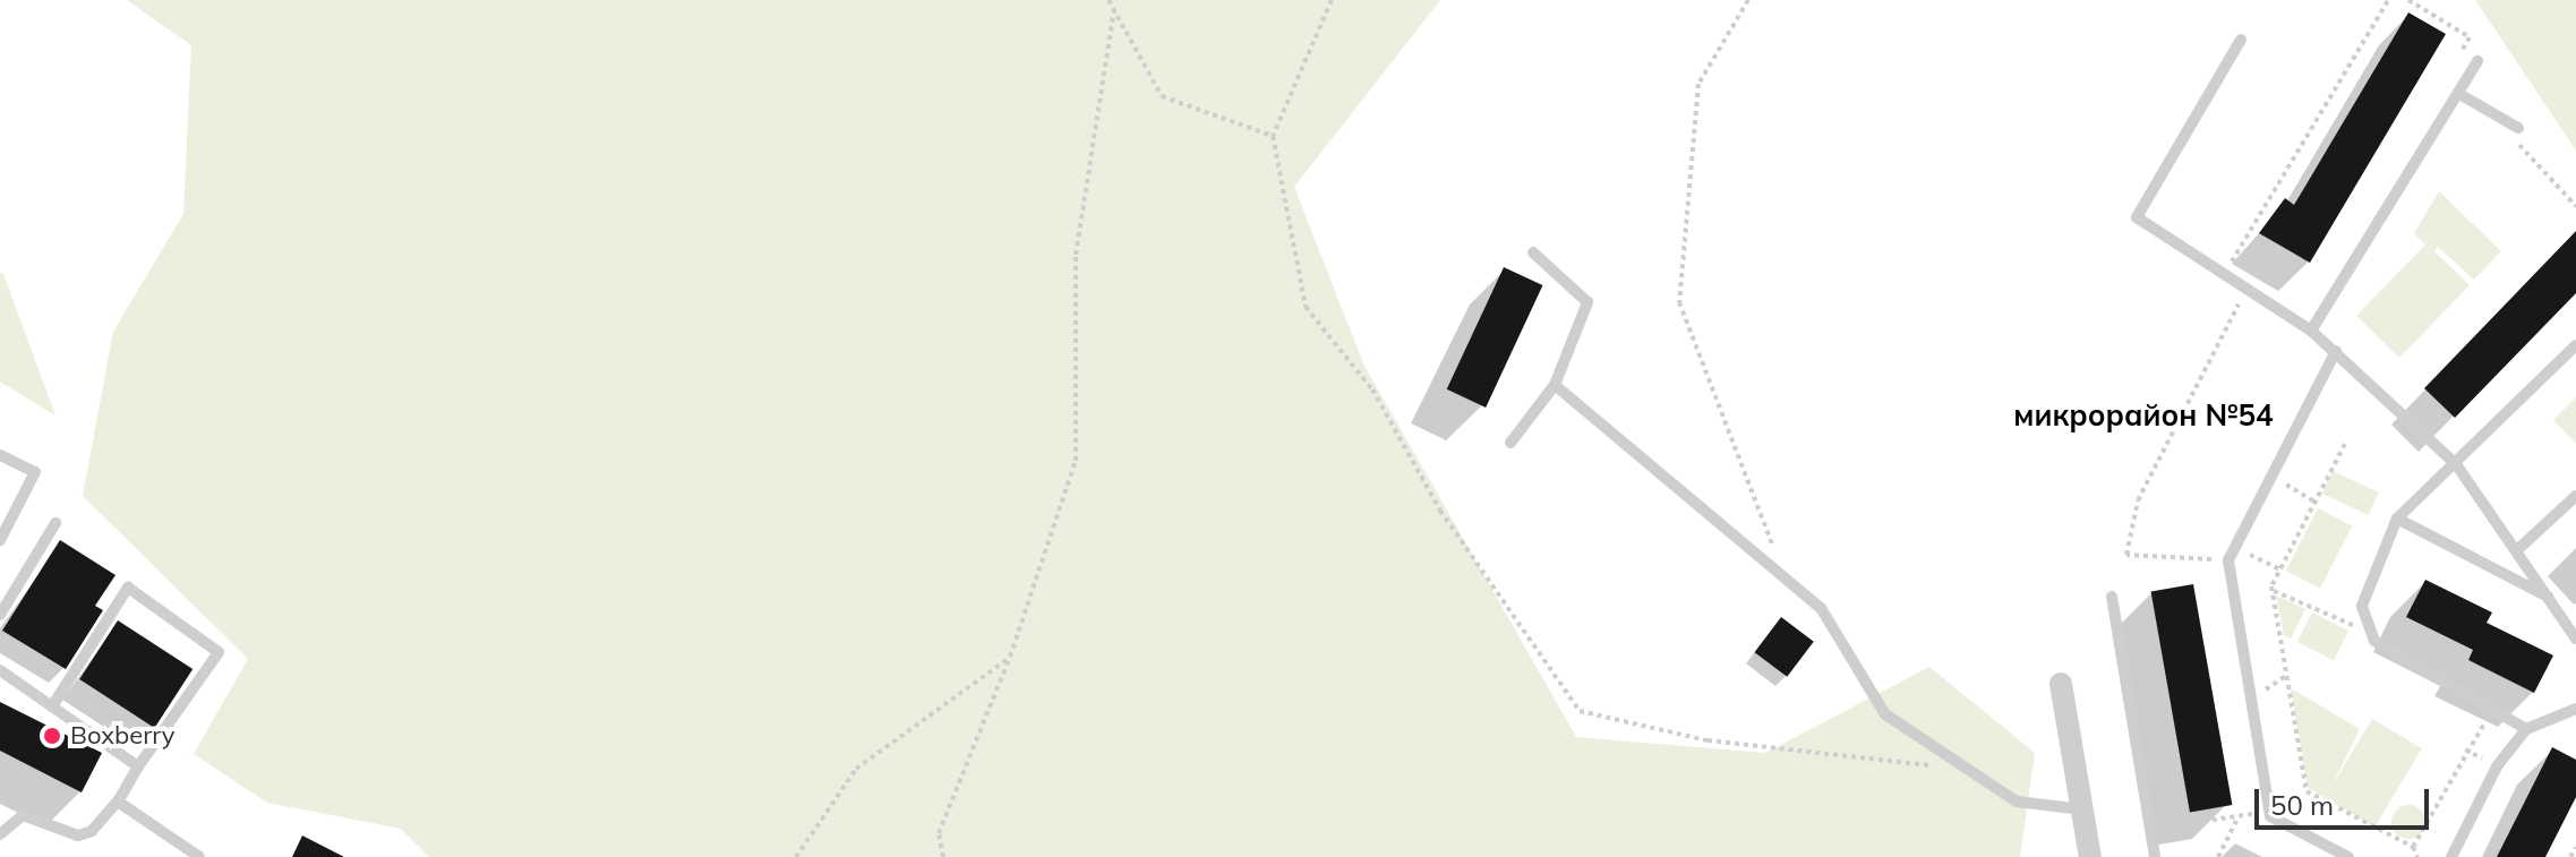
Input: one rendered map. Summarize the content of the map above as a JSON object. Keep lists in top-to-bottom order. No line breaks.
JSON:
{"districts":["микрорайон №54"],"places":["Boxberry"],"scale_bar":"50 m"}
